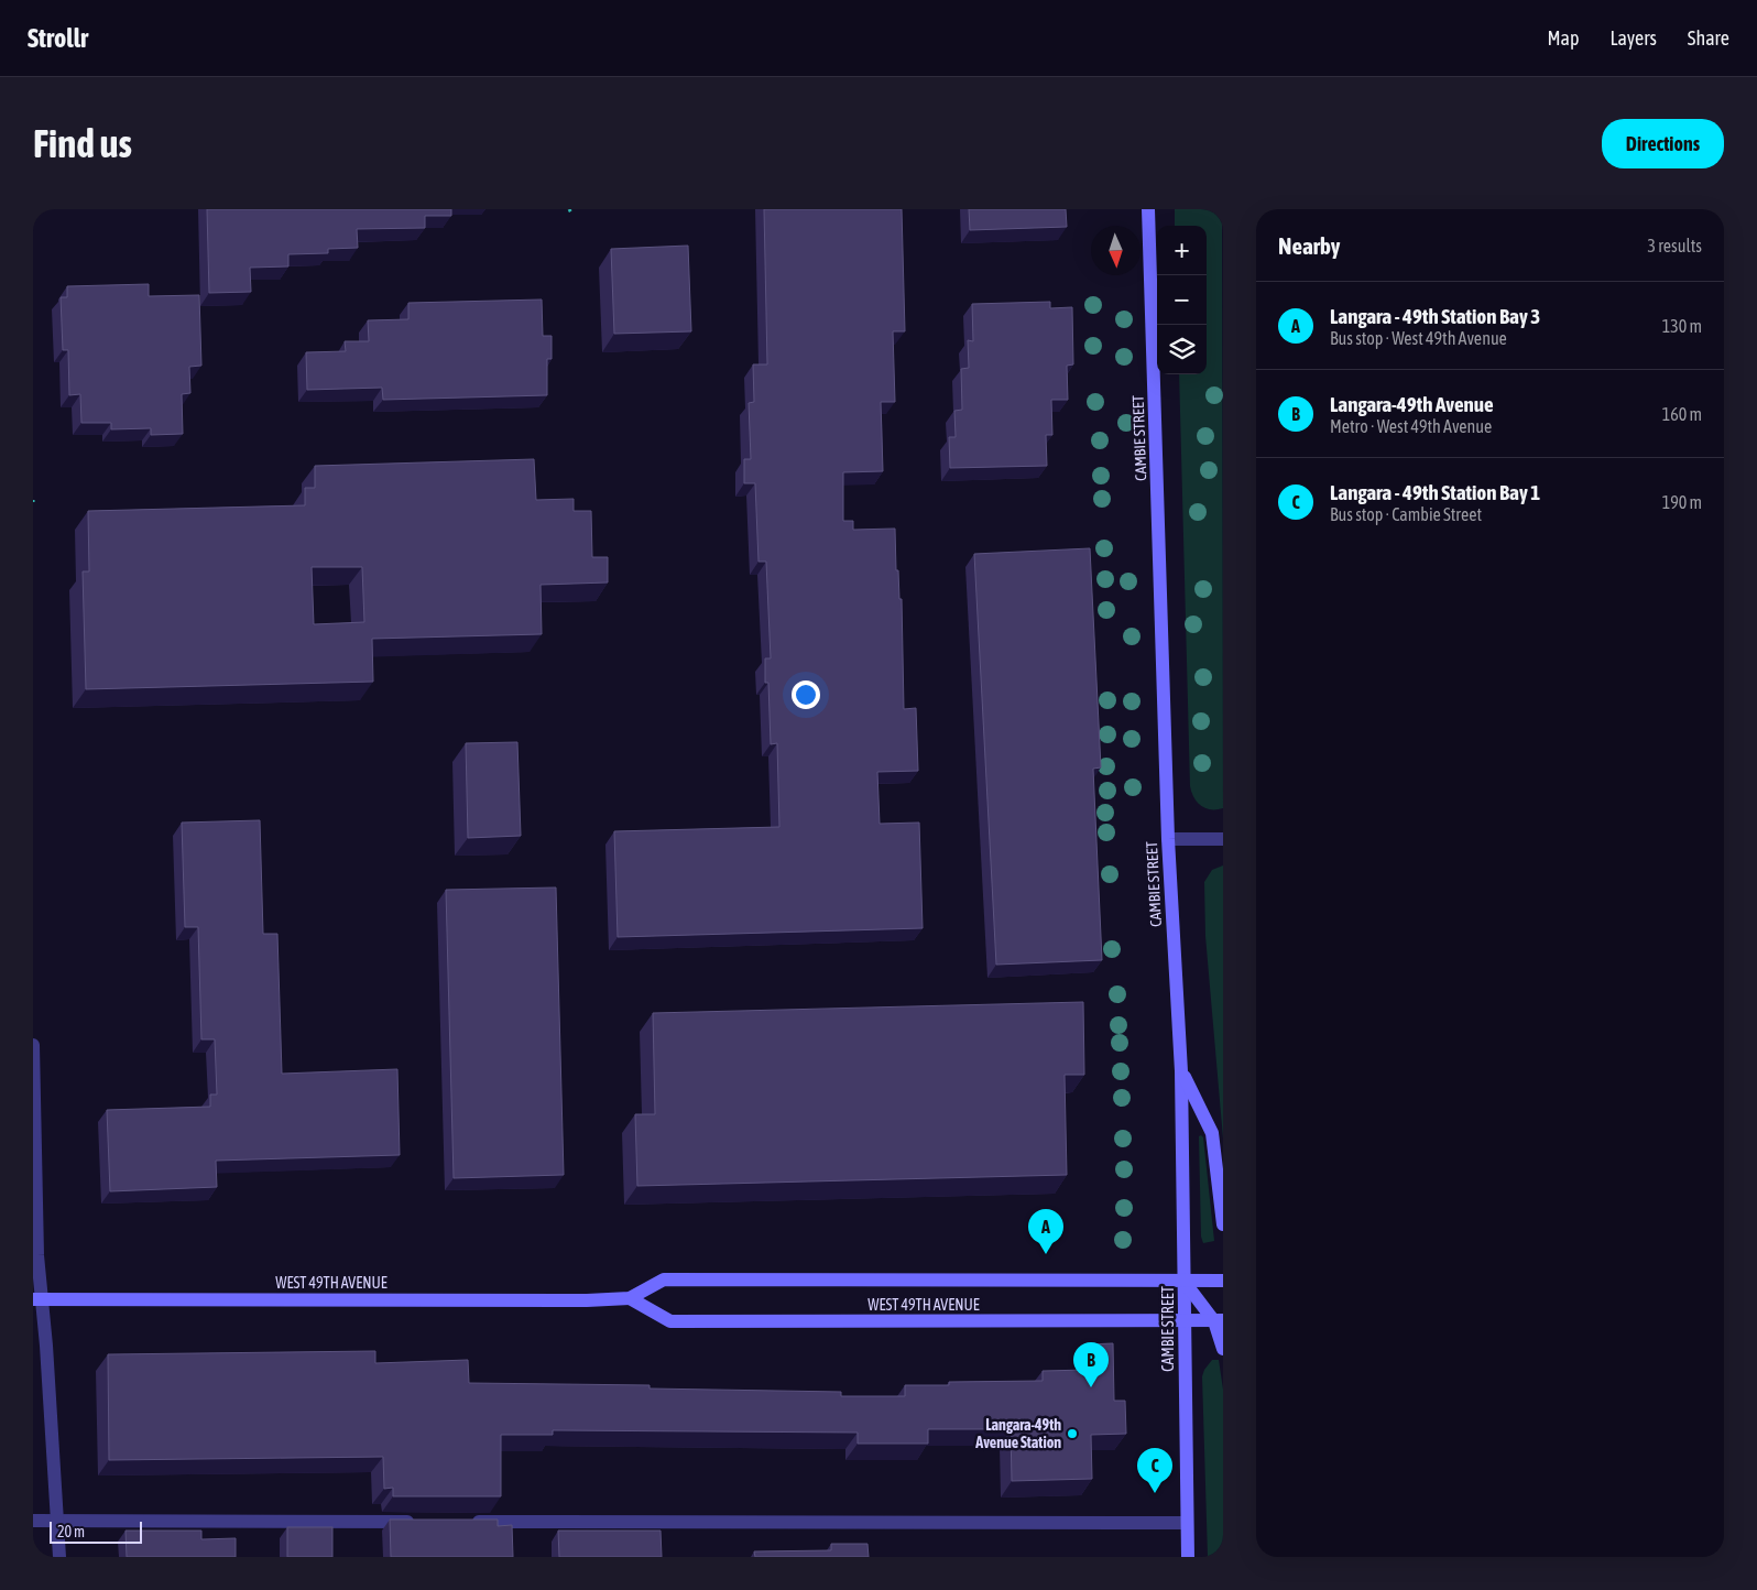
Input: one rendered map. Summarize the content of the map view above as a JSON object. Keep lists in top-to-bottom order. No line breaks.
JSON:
{"streets":{"street":["CAMBIE STREET","WEST 49TH AVENUE"]},"crossings":[["CAMBIE STREET","WEST 49TH AVENUE"]],"places":["Langara-49th Avenue Station"],"scale_bar":"20 m","north":"bottom","page":{"header":"Strollr","nav":["Map","Layers","Share"],"buttons":"Directions","title":"Find us","heading":["Nearby","3 results"],"map_buttons":["+","−"],"list":[{"mark":"A","name":"Langara - 49th Station Bay 3","note":"Bus stop · West 49th Avenue","value":"130 m"},{"mark":"B","name":"Langara-49th Avenue","note":"Metro · West 49th Avenue","value":"160 m"},{"mark":"C","name":"Langara - 49th Station Bay 1","note":"Bus stop · Cambie Street","value":"190 m"}],"pins":["A","B","C"],"scale":"20 m"}}
